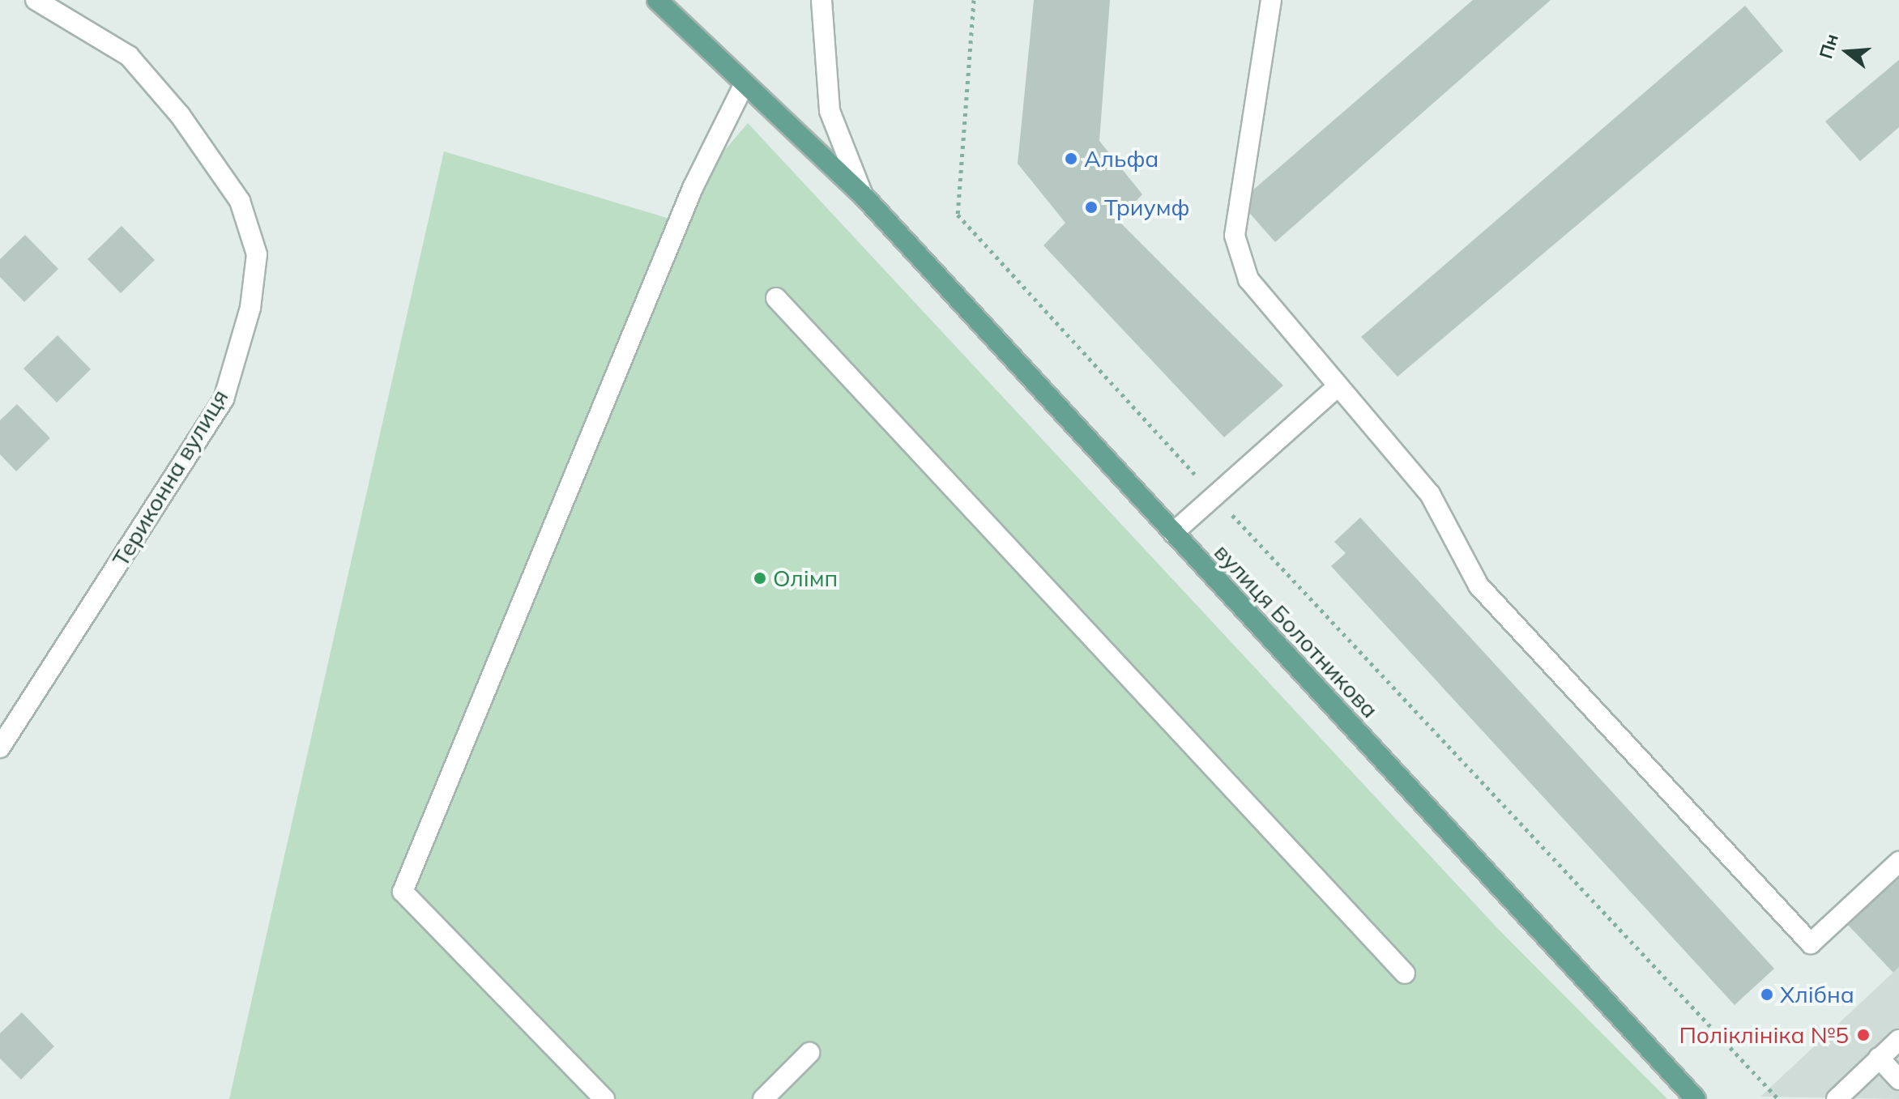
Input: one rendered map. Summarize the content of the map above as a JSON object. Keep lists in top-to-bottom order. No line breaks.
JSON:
{"streets":{"main road":["вулиця Болотникова"],"street":["Териконна вулиця"]},"places":["Альфа","Триумф","Олімп","Хлібна","Поліклініка №5"],"north":"left"}
